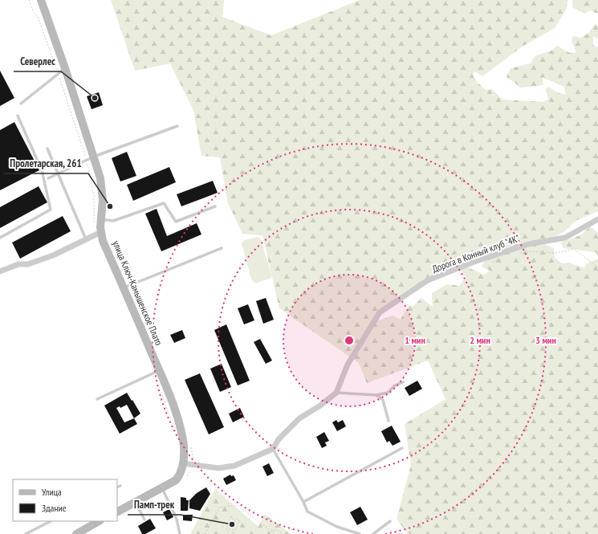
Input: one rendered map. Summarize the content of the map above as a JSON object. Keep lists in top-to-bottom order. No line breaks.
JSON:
{"streets":{"main road":["улица Ключ-Камышенское Плато"],"street":["Дорога в Конный клуб \"4К\""]},"places":["Северлес","Пролетарская, 261","Памп-трек"],"legend":["Улица","Здание"],"rings":["1 мин","2 мин","3 мин"]}
